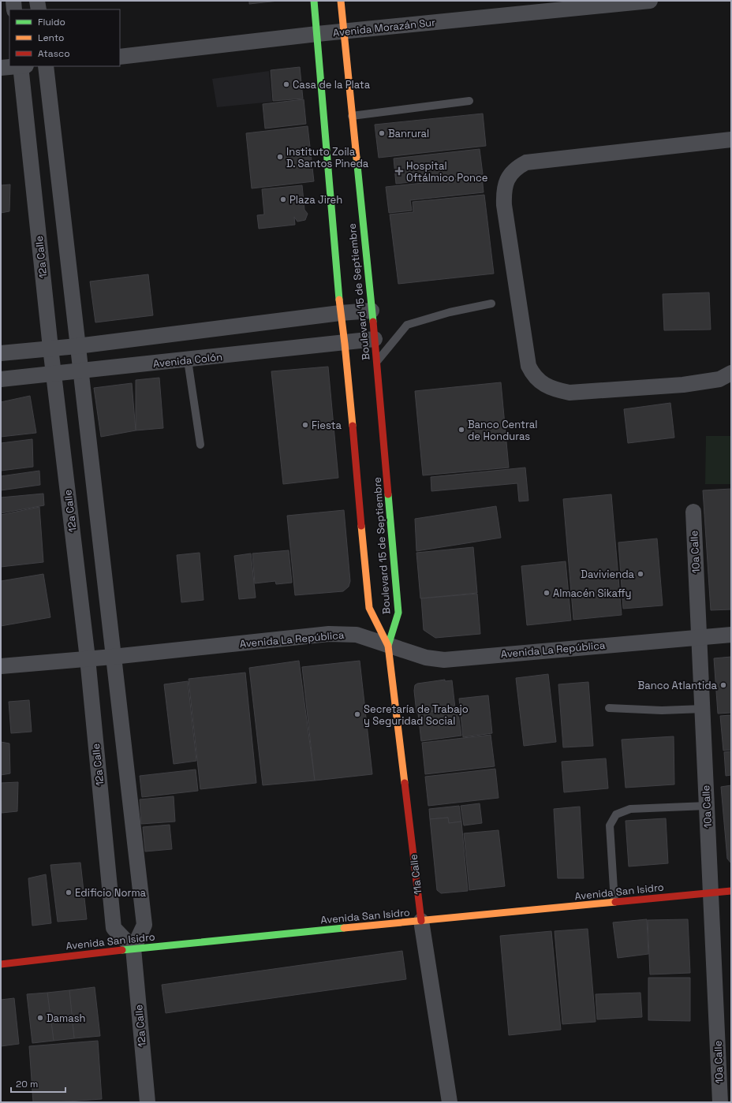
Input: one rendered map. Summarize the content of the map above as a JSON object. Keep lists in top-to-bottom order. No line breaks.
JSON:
{"streets":{"street":["Avenida Morazán Sur","12a Calle","Boulevard 15 de Septiembre","Avenida Colón","10a Calle","Avenida La República","11a Calle","Avenida San Isidro"]},"crossings":[["Avenida Morazán Sur","Boulevard 15 de Septiembre"],["12a Calle","Avenida Colón"],["12a Calle","Avenida La República"],["12a Calle","Avenida San Isidro"],["Boulevard 15 de Septiembre","Avenida Colón"],["Boulevard 15 de Septiembre","Avenida La República"],["Boulevard 15 de Septiembre","11a Calle"],["10a Calle","Avenida La República"],["10a Calle","Avenida San Isidro"],["Avenida La República","11a Calle"],["11a Calle","Avenida San Isidro"]],"places":{"other":["Casa de la Plata","Banrural","Instituto Zoila D. Santos Pineda","Plaza Jireh","Fiesta","Banco Central de Honduras","Davivienda","Almacén Sikaffy","Banco Atlantida","Secretaría de Trabajo y Seguridad Social","Edificio Norma","Damash"],"health":["Hospital Oftálmico Ponce"]},"legend":["Fluido","Lento","Atasco"],"scale_bar":"20 m"}
